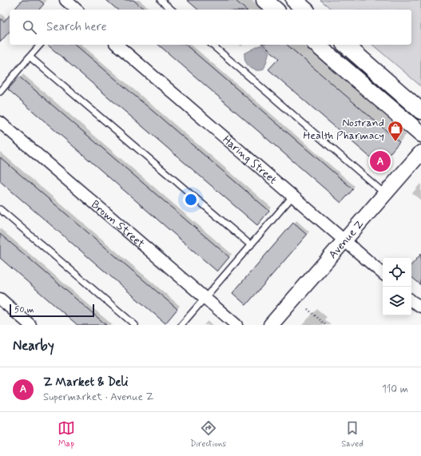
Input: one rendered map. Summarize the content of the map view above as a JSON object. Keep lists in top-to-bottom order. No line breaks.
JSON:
{"streets":{"street":["Haring Street","Brown Street","Avenue Z"]},"crossings":[["Haring Street","Avenue Z"]],"places":{"shop":["Nostrand Health Pharmacy"]},"scale_bar":"50 m","page":{"search":"Search here","pins":"A","scale":"50 m","heading":"Nearby","list":[{"mark":"A","name":"Z Market & Deli","note":"Supermarket · Avenue Z","value":"110 m"}],"nav":["Map","Directions","Saved"]}}
